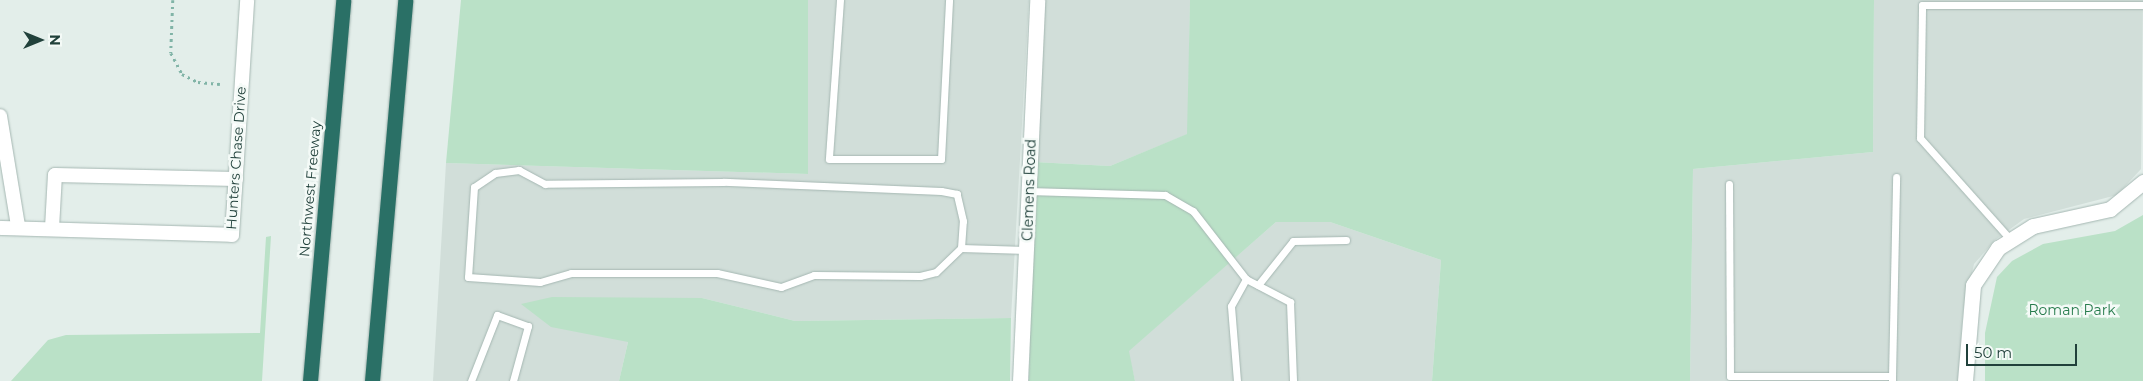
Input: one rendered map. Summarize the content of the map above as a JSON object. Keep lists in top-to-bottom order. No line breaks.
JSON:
{"streets":{"highway":["Northwest Freeway"],"street":["Hunters Chase Drive","Clemens Road"]},"parks":["Roman Park"],"scale_bar":"50 m","north":"right"}
